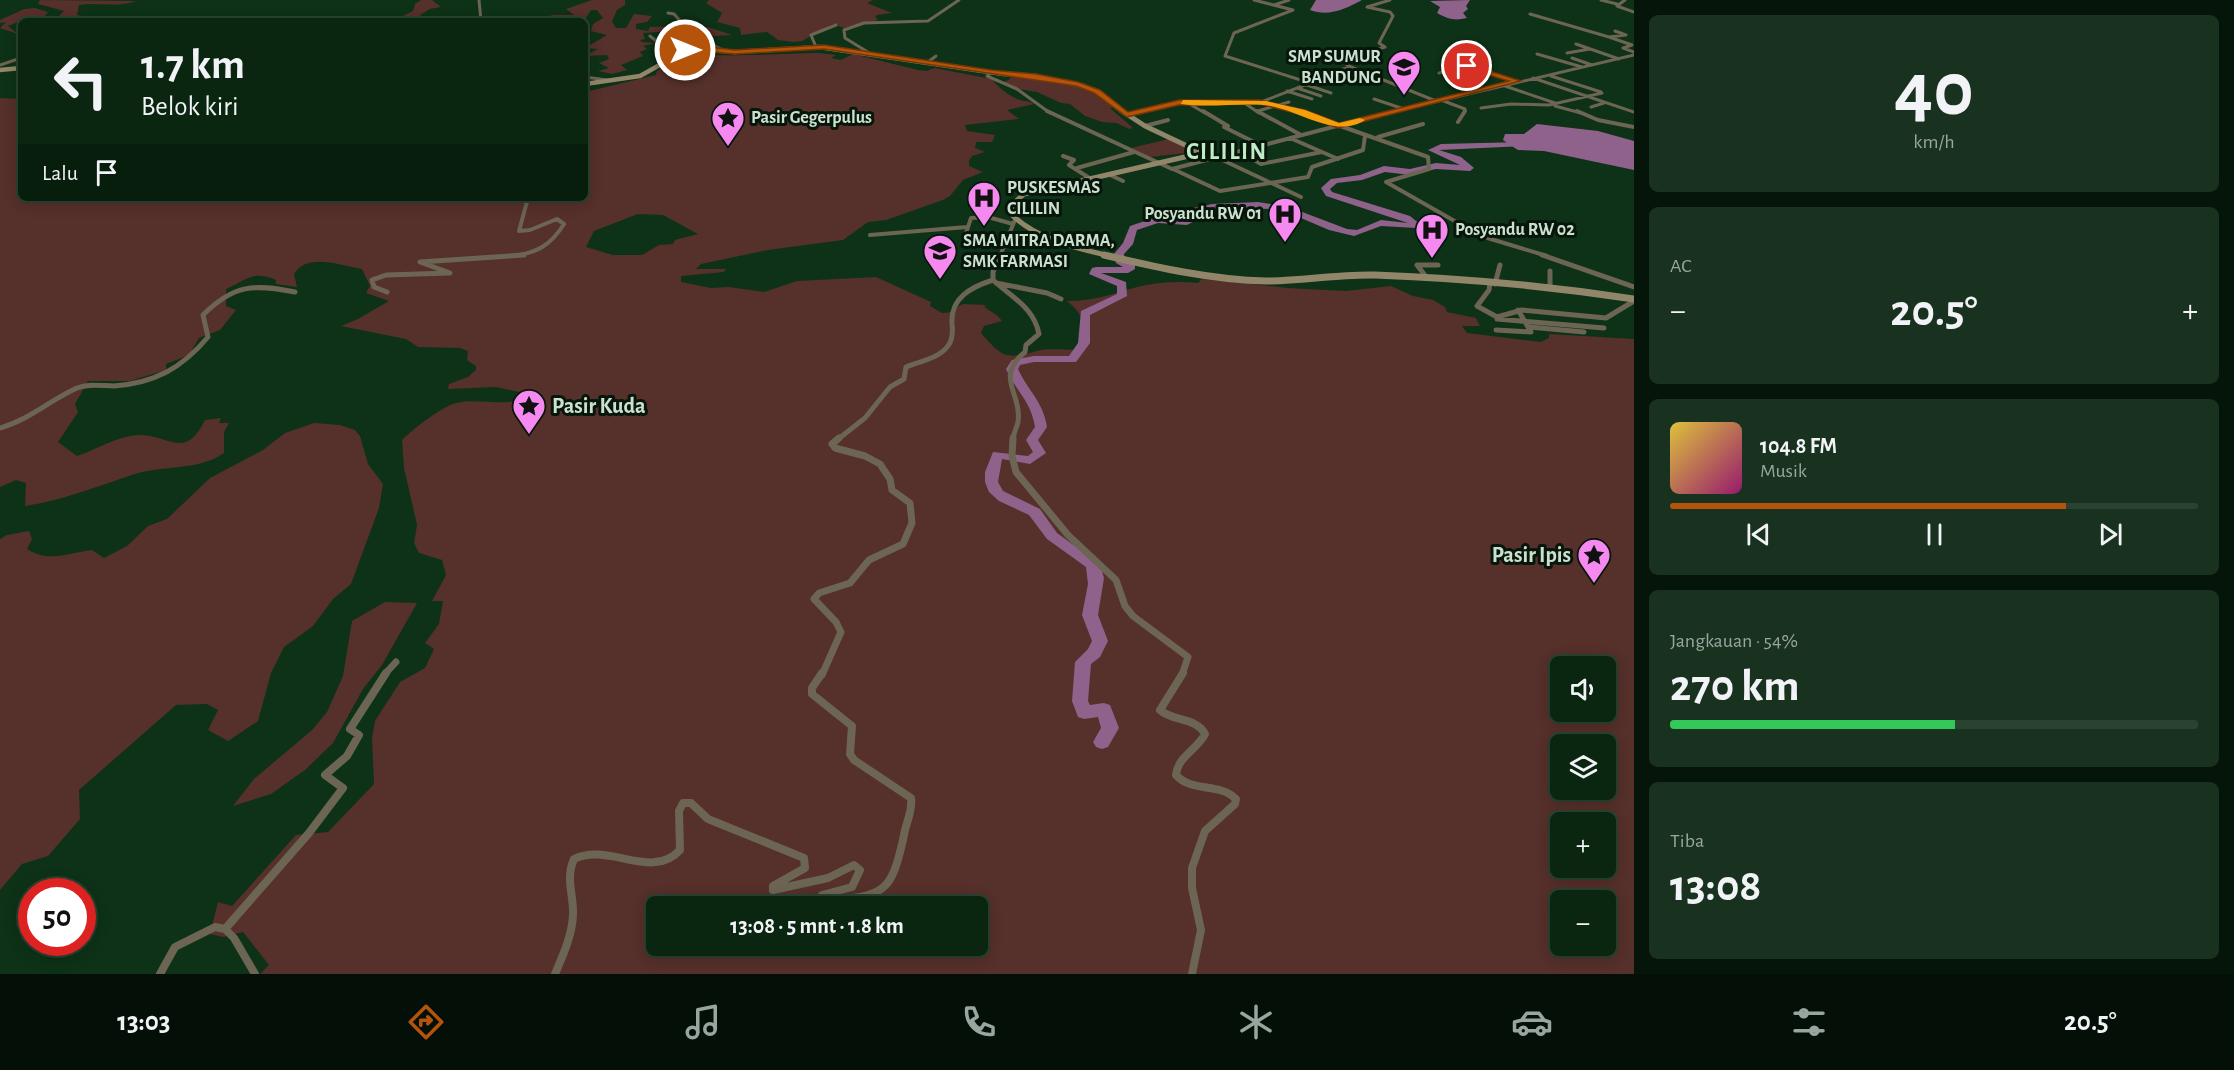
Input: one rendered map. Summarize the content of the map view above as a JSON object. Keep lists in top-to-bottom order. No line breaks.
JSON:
{"districts":["CILILIN"],"places":{"school or university":["SMP SUMUR BANDUNG","SMA MITRA DARMA, SMK FARMASI"],"place":["Pasir Gegerpulus","Pasir Kuda","Pasir Ipis"],"hospital":["PUSKESMAS CILILIN","Posyandu RW 01","Posyandu RW 02"]},"page":{"tile":[["40","km/h"],"AC",["Jangkauan · 54%","270 km"],["Tiba","13:08"]],"turn":["1.7 km","Belok kiri"],"then":"Lalu","heat":["−","20.5°","+"],"song":["104.8 FM","Musik"],"map_buttons":["+","−"],"limit":"50","trip":"13:08 · 5 mnt · 1.8 km","tabs":["13:03","20.5°"]}}
